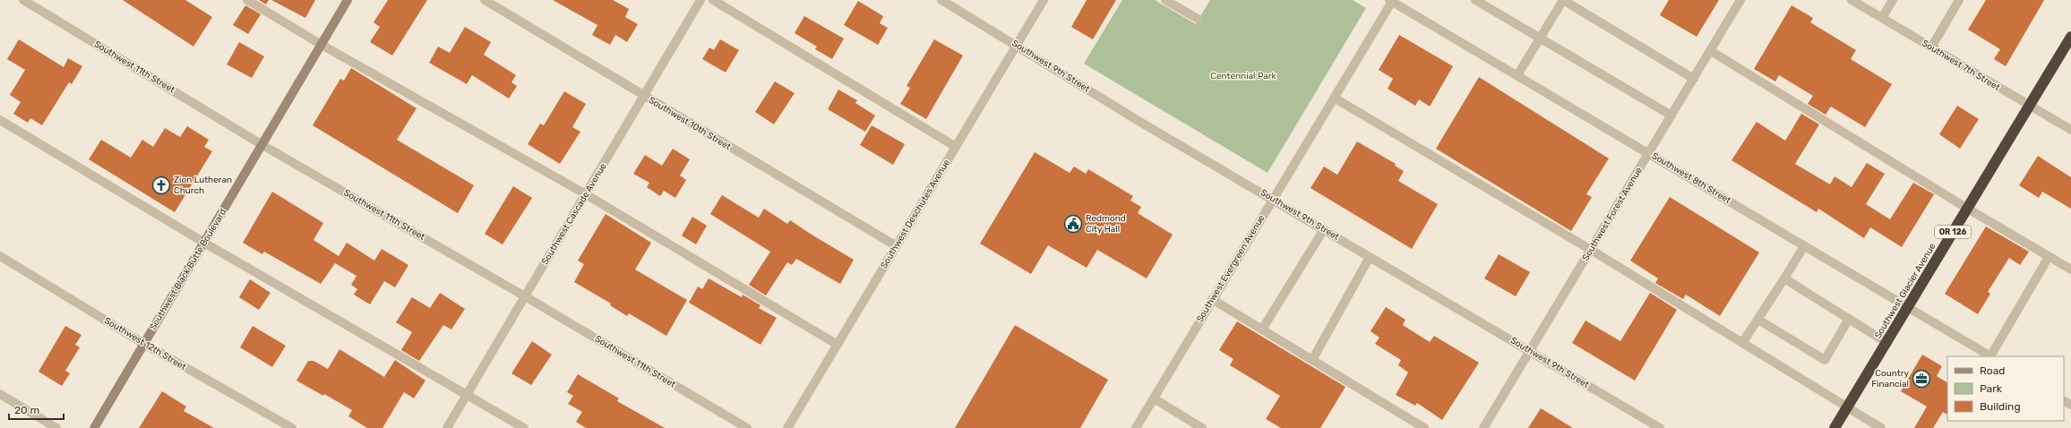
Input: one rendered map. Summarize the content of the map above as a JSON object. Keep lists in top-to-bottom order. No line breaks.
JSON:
{"streets":{"highway":["OR 126","Southwest Glacier Avenue"],"street":["Southwest 7th Street","Southwest 9th Street","Southwest 11th Street","Southwest 10th Street","Southwest 8th Street","Southwest Cascade Avenue","Southwest Deschutes Avenue","Southwest Forest Avenue","Southwest Evergreen Avenue","Southwest Black Butte Boulevard","Southwest 12th Street"]},"crossings":[["Southwest 7th Street","Southwest Glacier Avenue"],["Southwest 9th Street","Southwest Deschutes Avenue"],["Southwest 9th Street","Southwest Forest Avenue"],["Southwest 9th Street","Southwest Evergreen Avenue"],["Southwest 11th Street","Southwest Cascade Avenue"],["Southwest 11th Street","Southwest Black Butte Boulevard"],["Southwest 10th Street","Southwest Cascade Avenue"],["Southwest 10th Street","Southwest Deschutes Avenue"],["Southwest 8th Street","Southwest Forest Avenue"],["Southwest 8th Street","Southwest Evergreen Avenue"],["Southwest 8th Street","Southwest Glacier Avenue"],["Southwest Black Butte Boulevard","Southwest 12th Street"]],"parks":["Centennial Park"],"places":{"church":["Zion Lutheran Church"],"public building":["Redmond City Hall"],"office":["Country Financial"]},"legend":["Road","Park","Building"],"scale_bar":"20 m"}
